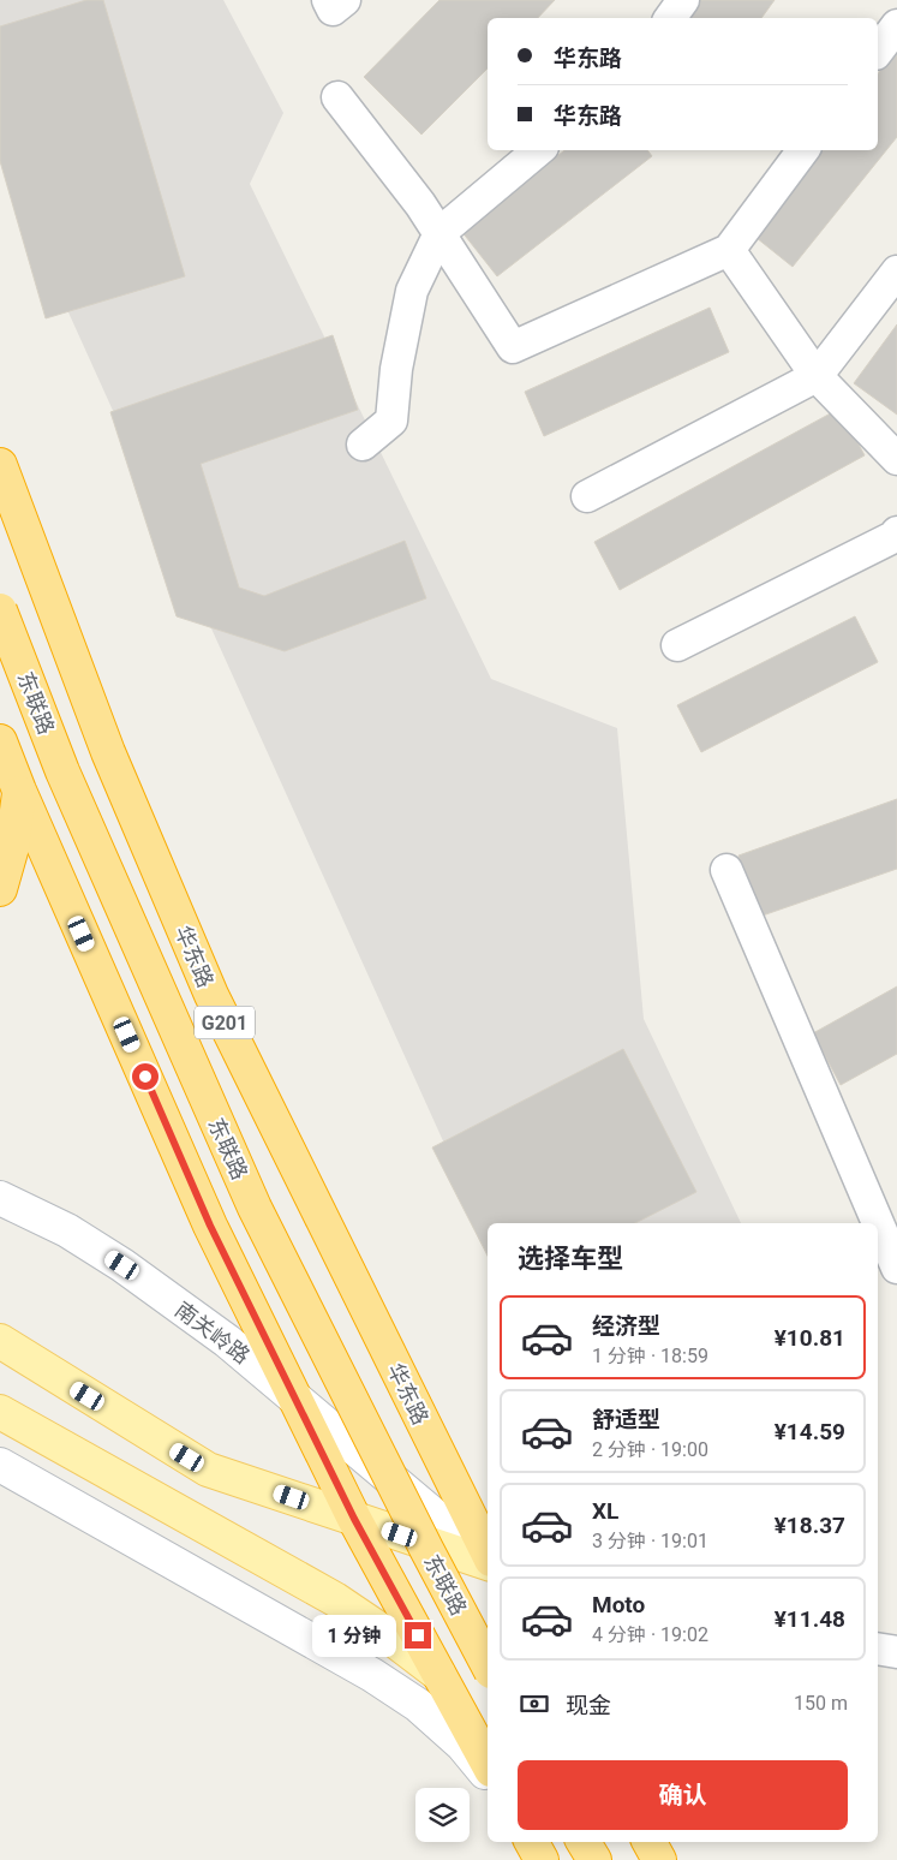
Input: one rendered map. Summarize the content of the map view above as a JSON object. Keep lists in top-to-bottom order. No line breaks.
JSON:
{"streets":{"highway":["东联路","华东路","G201"],"street":["南关岭路"]},"page":{"banner":["华东路","华东路"],"heading":"选择车型","list":[{"name":"经济型","note":"1 分钟 · 18:59","value":"¥10.81"},{"name":"舒适型","note":"2 分钟 · 19:00","value":"¥14.59"},{"name":"XL","note":"3 分钟 · 19:01","value":"¥18.37"},{"name":"Moto","note":"4 分钟 · 19:02","value":"¥11.48"}],"bubble":"1 分钟","pay":["现金","150 m"],"buttons":"确认"}}
